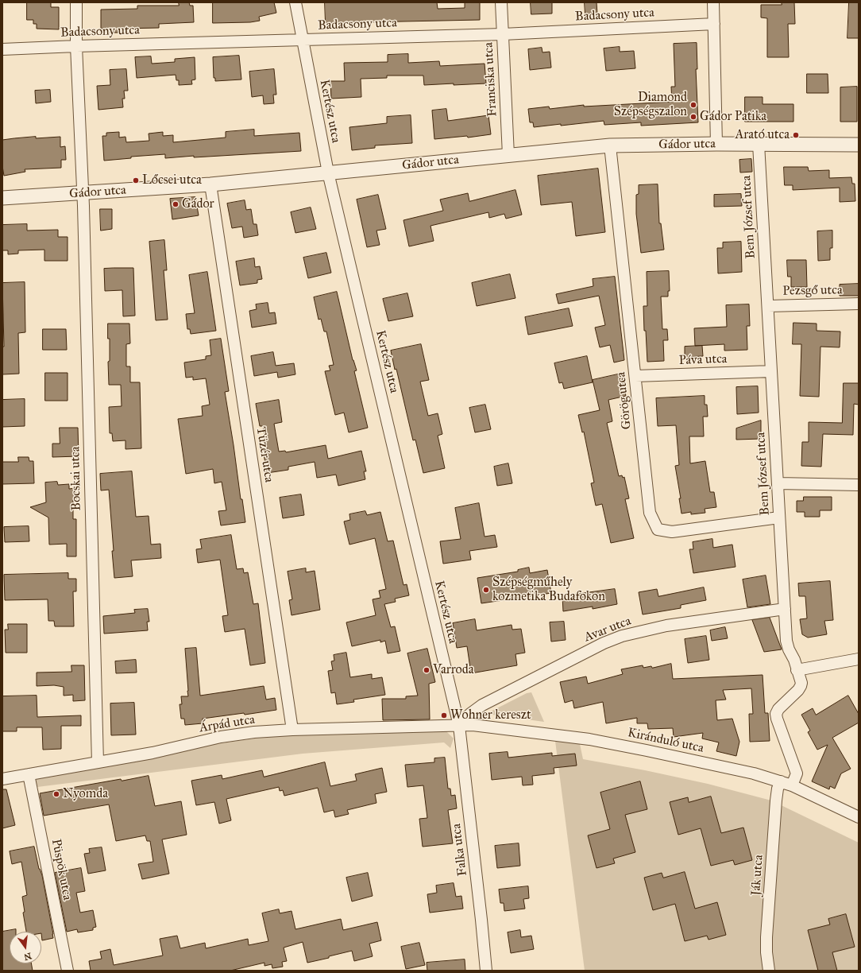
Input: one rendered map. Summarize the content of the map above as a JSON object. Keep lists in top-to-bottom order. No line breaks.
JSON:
{"streets":{"street":["Badacsony utca","Franciska utca","Kertész utca","Gádor utca","Bem József utca","Pezsgő utca","Páva utca","Görög utca","Tüzér utca","Bocskai utca","Avar utca","Árpád utca","Kiránduló utca","Falka utca","Püspök utca","Ják utca"]},"crossings":[["Badacsony utca","Franciska utca"],["Badacsony utca","Kertész utca"],["Franciska utca","Gádor utca"],["Kertész utca","Gádor utca"],["Kertész utca","Avar utca"],["Kertész utca","Árpád utca"],["Kertész utca","Kiránduló utca"],["Kertész utca","Falka utca"],["Gádor utca","Bem József utca"],["Gádor utca","Görög utca"],["Gádor utca","Tüzér utca"],["Gádor utca","Bocskai utca"],["Bem József utca","Pezsgő utca"],["Bem József utca","Páva utca"],["Bem József utca","Görög utca"],["Bem József utca","Avar utca"],["Bem József utca","Kiránduló utca"],["Páva utca","Görög utca"],["Tüzér utca","Árpád utca"],["Bocskai utca","Árpád utca"],["Avar utca","Árpád utca"],["Avar utca","Kiránduló utca"],["Avar utca","Falka utca"],["Árpád utca","Kiránduló utca"],["Árpád utca","Falka utca"],["Árpád utca","Püspök utca"],["Kiránduló utca","Falka utca"],["Kiránduló utca","Ják utca"]],"places":["Diamond Szépségszalon","Gádor Patika","Arató utca","Lőcsei utca","Gádor","Szépségműhely kozmetika Budafokon","Varroda","Wohner kereszt","Nyomda"],"north":"bottom"}
